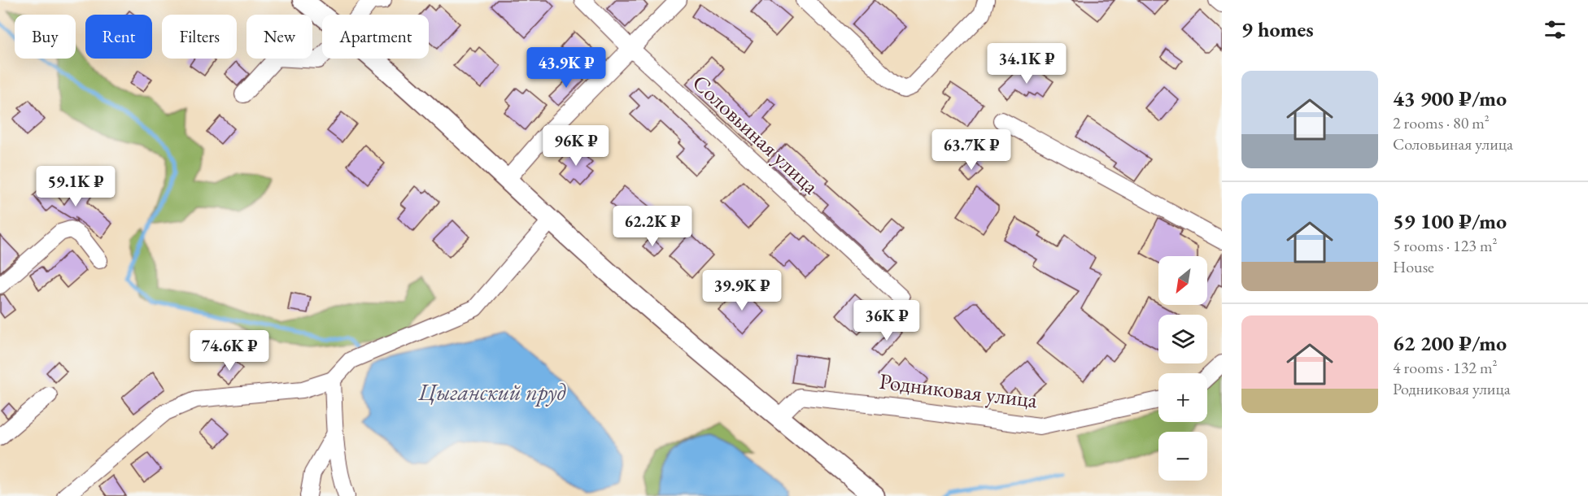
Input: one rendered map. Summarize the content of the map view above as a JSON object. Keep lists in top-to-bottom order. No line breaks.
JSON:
{"streets":{"street":["Соловьиная улица","Родниковая улица"]},"water":["Цыганский пруд"],"north":"bottom left","page":{"heading":"9 homes","chip":["Buy","Rent","Filters","New","Apartment"],"price":["34.1K ₽","43.9K ₽","96K ₽","63.7K ₽","59.1K ₽","62.2K ₽","39.9K ₽","36K ₽","74.6K ₽"],"list":[{"name":"43 900 ₽/mo","note":"2 rooms · 80 m² · Соловьиная улица"},{"name":"59 100 ₽/mo","note":"5 rooms · 123 m² · House"},{"name":"62 200 ₽/mo","note":"4 rooms · 132 m² · Родниковая улица"}],"map_buttons":["+","−"]}}
